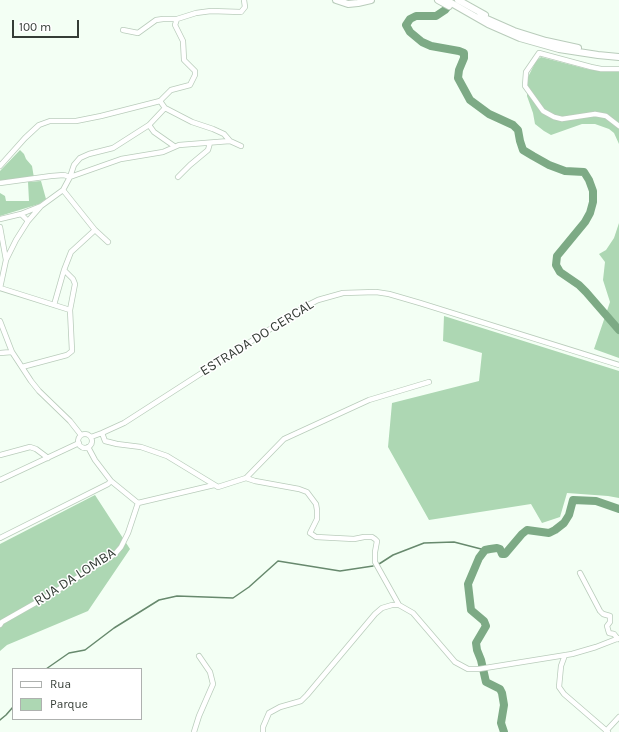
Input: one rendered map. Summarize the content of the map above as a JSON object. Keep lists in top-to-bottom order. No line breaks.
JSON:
{"streets":{"street":["ESTRADA DO CERCAL","RUA DA LOMBA"]},"legend":["Rua","Parque"],"scale_bar":"100 m"}
